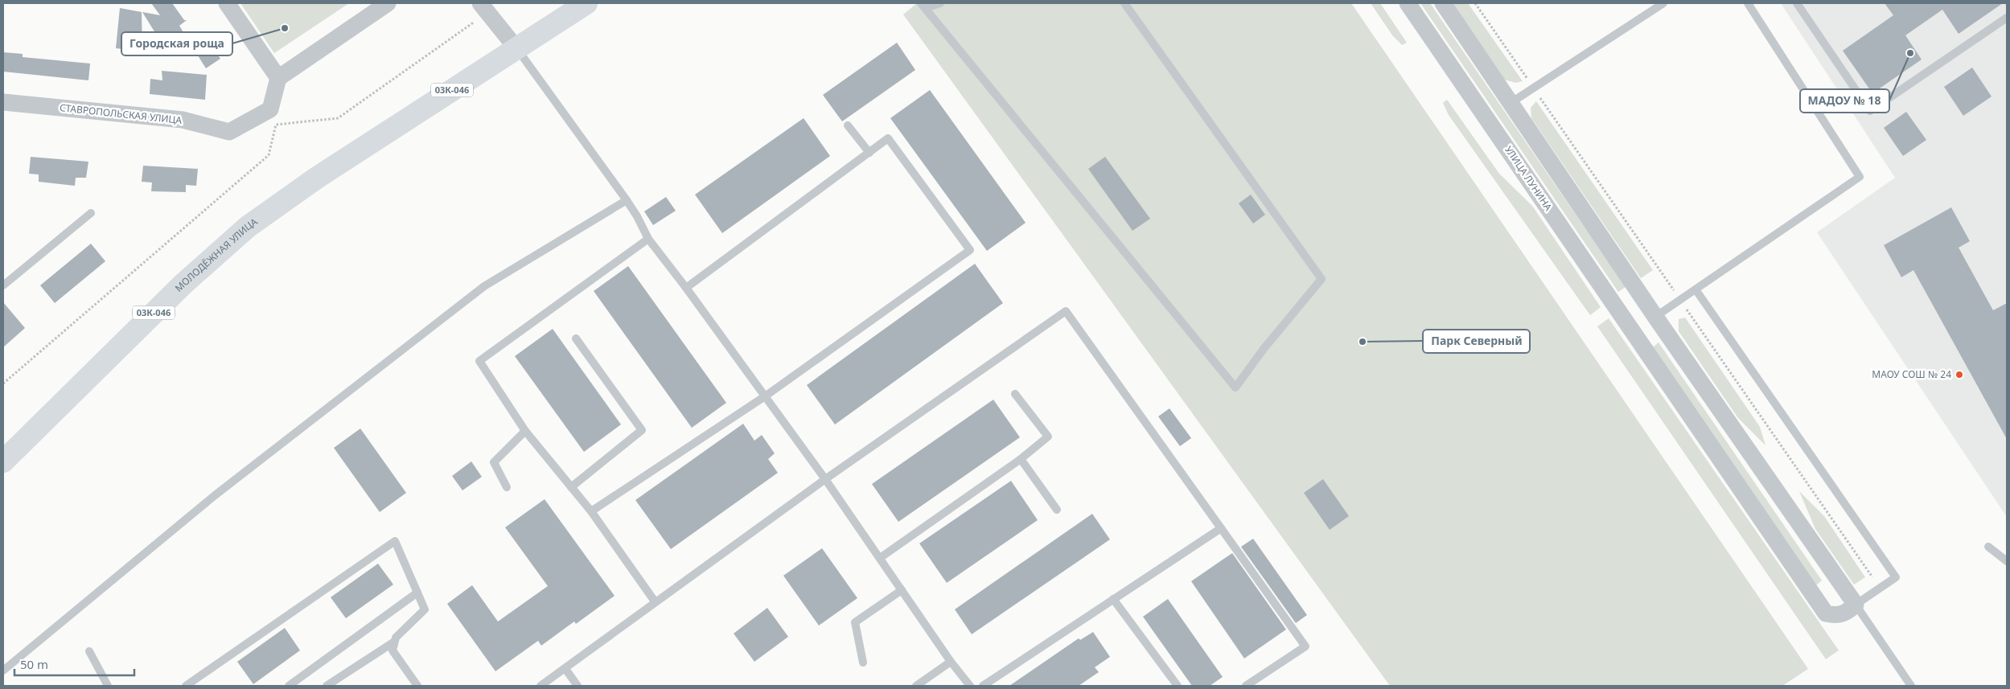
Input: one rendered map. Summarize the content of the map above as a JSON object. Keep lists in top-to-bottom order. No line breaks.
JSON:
{"streets":{"main road":["03К-046","МОЛОДЁЖНАЯ УЛИЦА"],"street":["СТАВРОПОЛЬСКАЯ УЛИЦА","УЛИЦА ЛУНИНА"]},"crossings":[["03К-046","МОЛОДЁЖНАЯ УЛИЦА"]],"places":["Городская роща","МАДОУ № 18","Парк Северный","МАОУ СОШ № 24"],"scale_bar":"50 m"}
